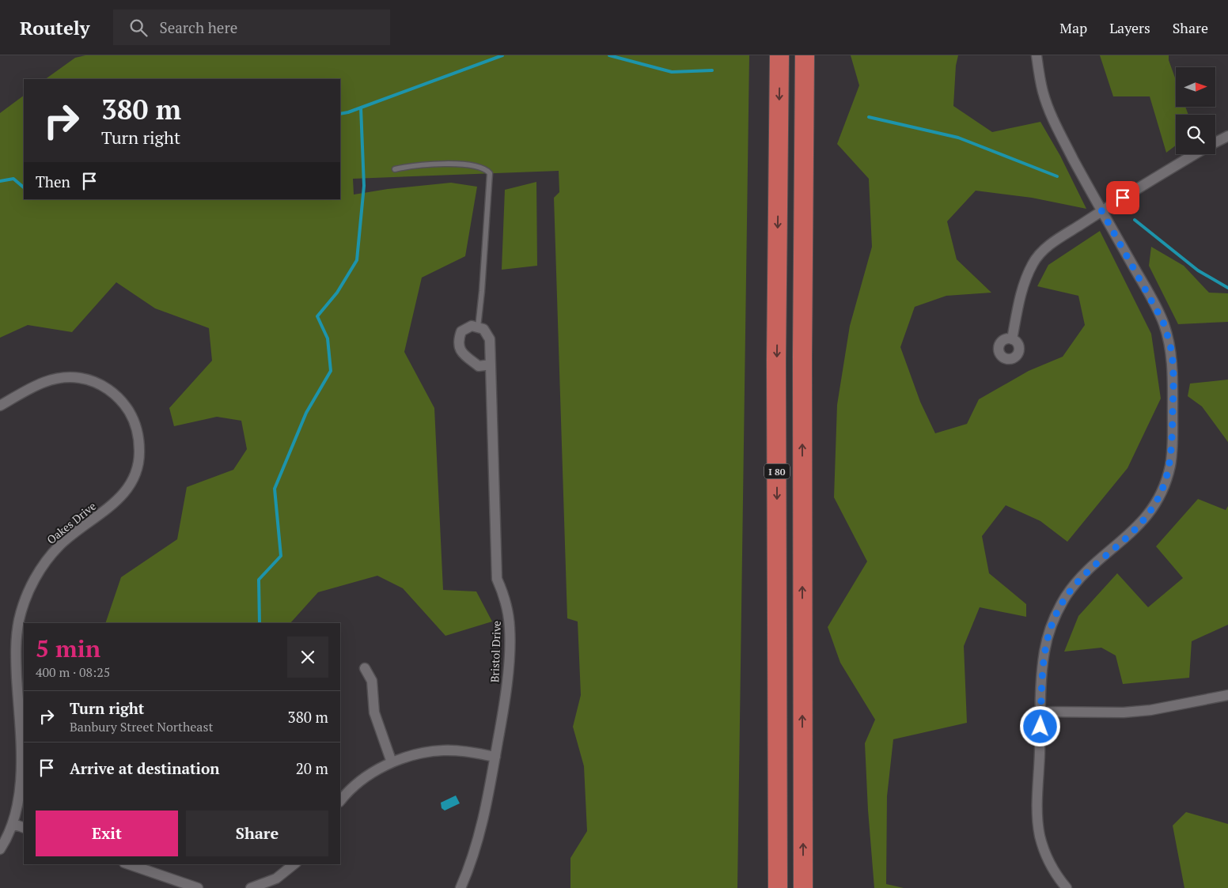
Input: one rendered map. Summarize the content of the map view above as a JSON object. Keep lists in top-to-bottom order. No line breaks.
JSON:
{"streets":{"highway":["I 80"],"street":["Oakes Drive","Bristol Drive"]},"north":"right","page":{"header":"Routely","search":"Search here","nav":["Map","Layers","Share"],"turn":["380 m","Turn right"],"then":"Then","heading":["5 min","400 m · 08:25"],"list":[{"name":"Turn right","note":"Banbury Street Northeast","value":"380 m"},{"name":"Arrive at destination","value":"20 m"}],"buttons":["Exit","Share"]}}
